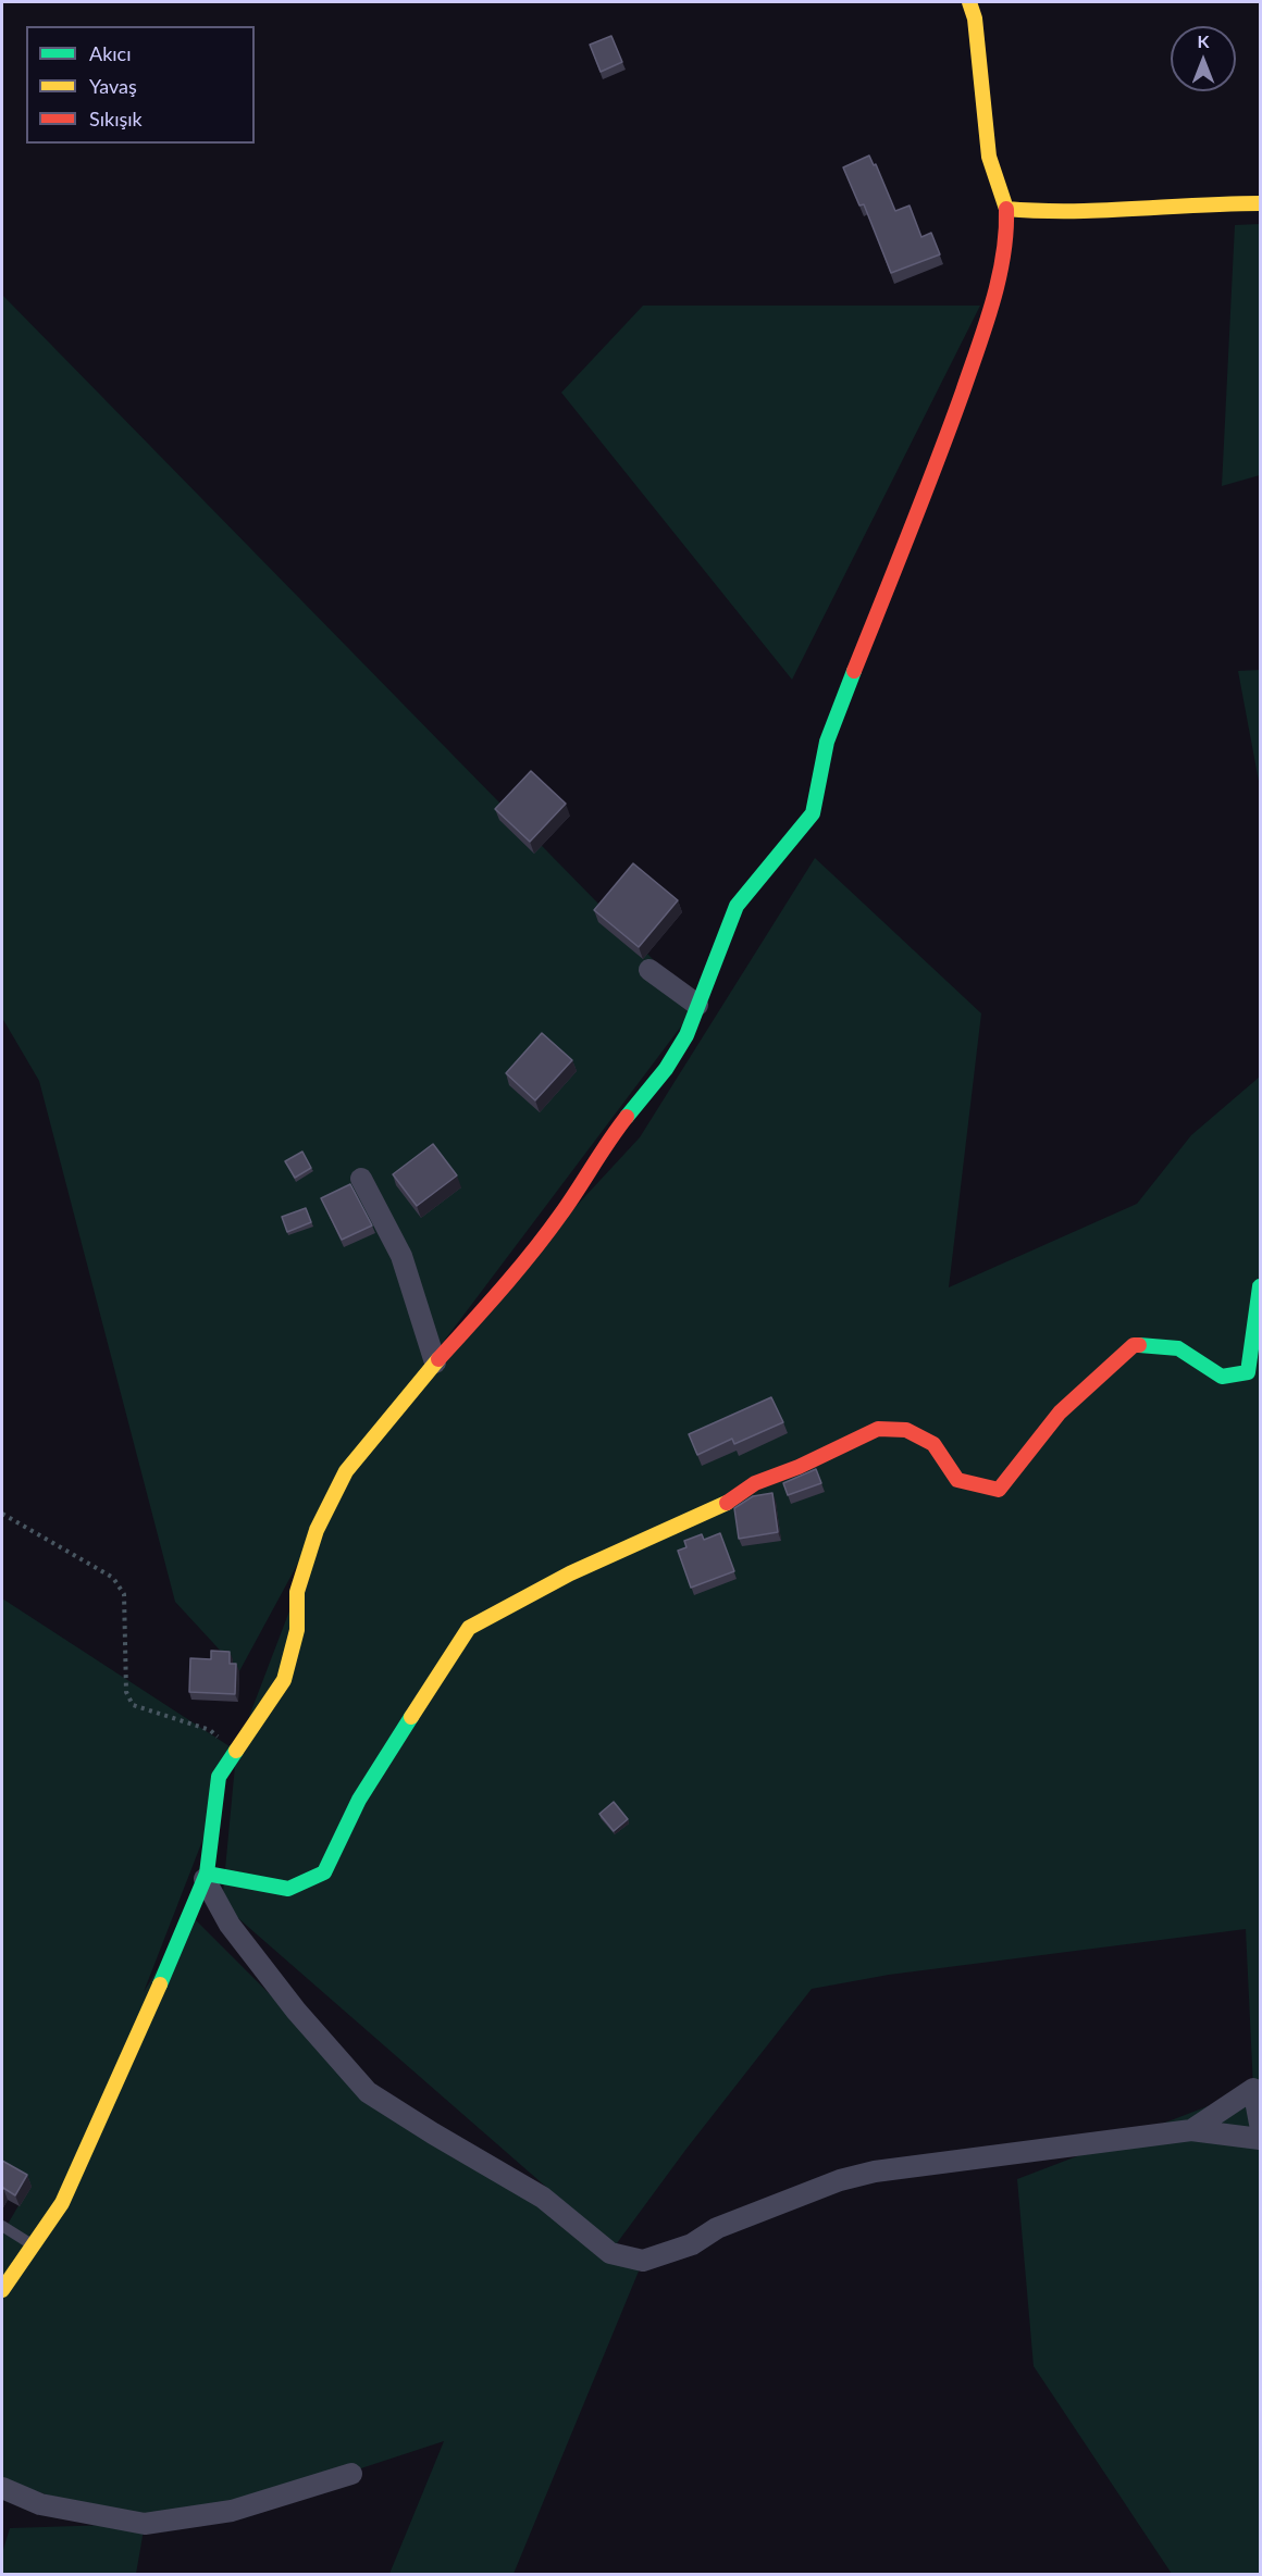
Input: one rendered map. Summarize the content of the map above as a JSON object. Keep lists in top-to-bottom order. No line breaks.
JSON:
{"legend":["Akıcı","Yavaş","Sıkışık"],"north":"top"}
